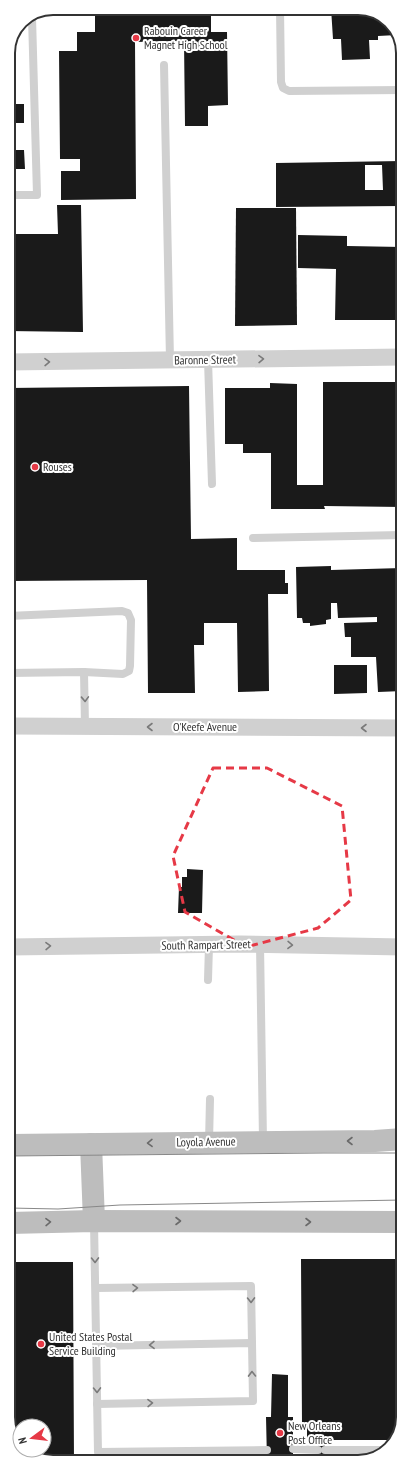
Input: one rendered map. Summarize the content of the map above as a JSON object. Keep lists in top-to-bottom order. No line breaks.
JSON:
{"streets":{"main road":["Loyola Avenue"],"street":["Baronne Street","O'Keefe Avenue","South Rampart Street"]},"one_way":["Baronne Street","O'Keefe Avenue","South Rampart Street"],"places":["Rabouin Career Magnet High School","Rouses","United States Postal Service Building","New Orleans Post Office"],"north":"left"}
